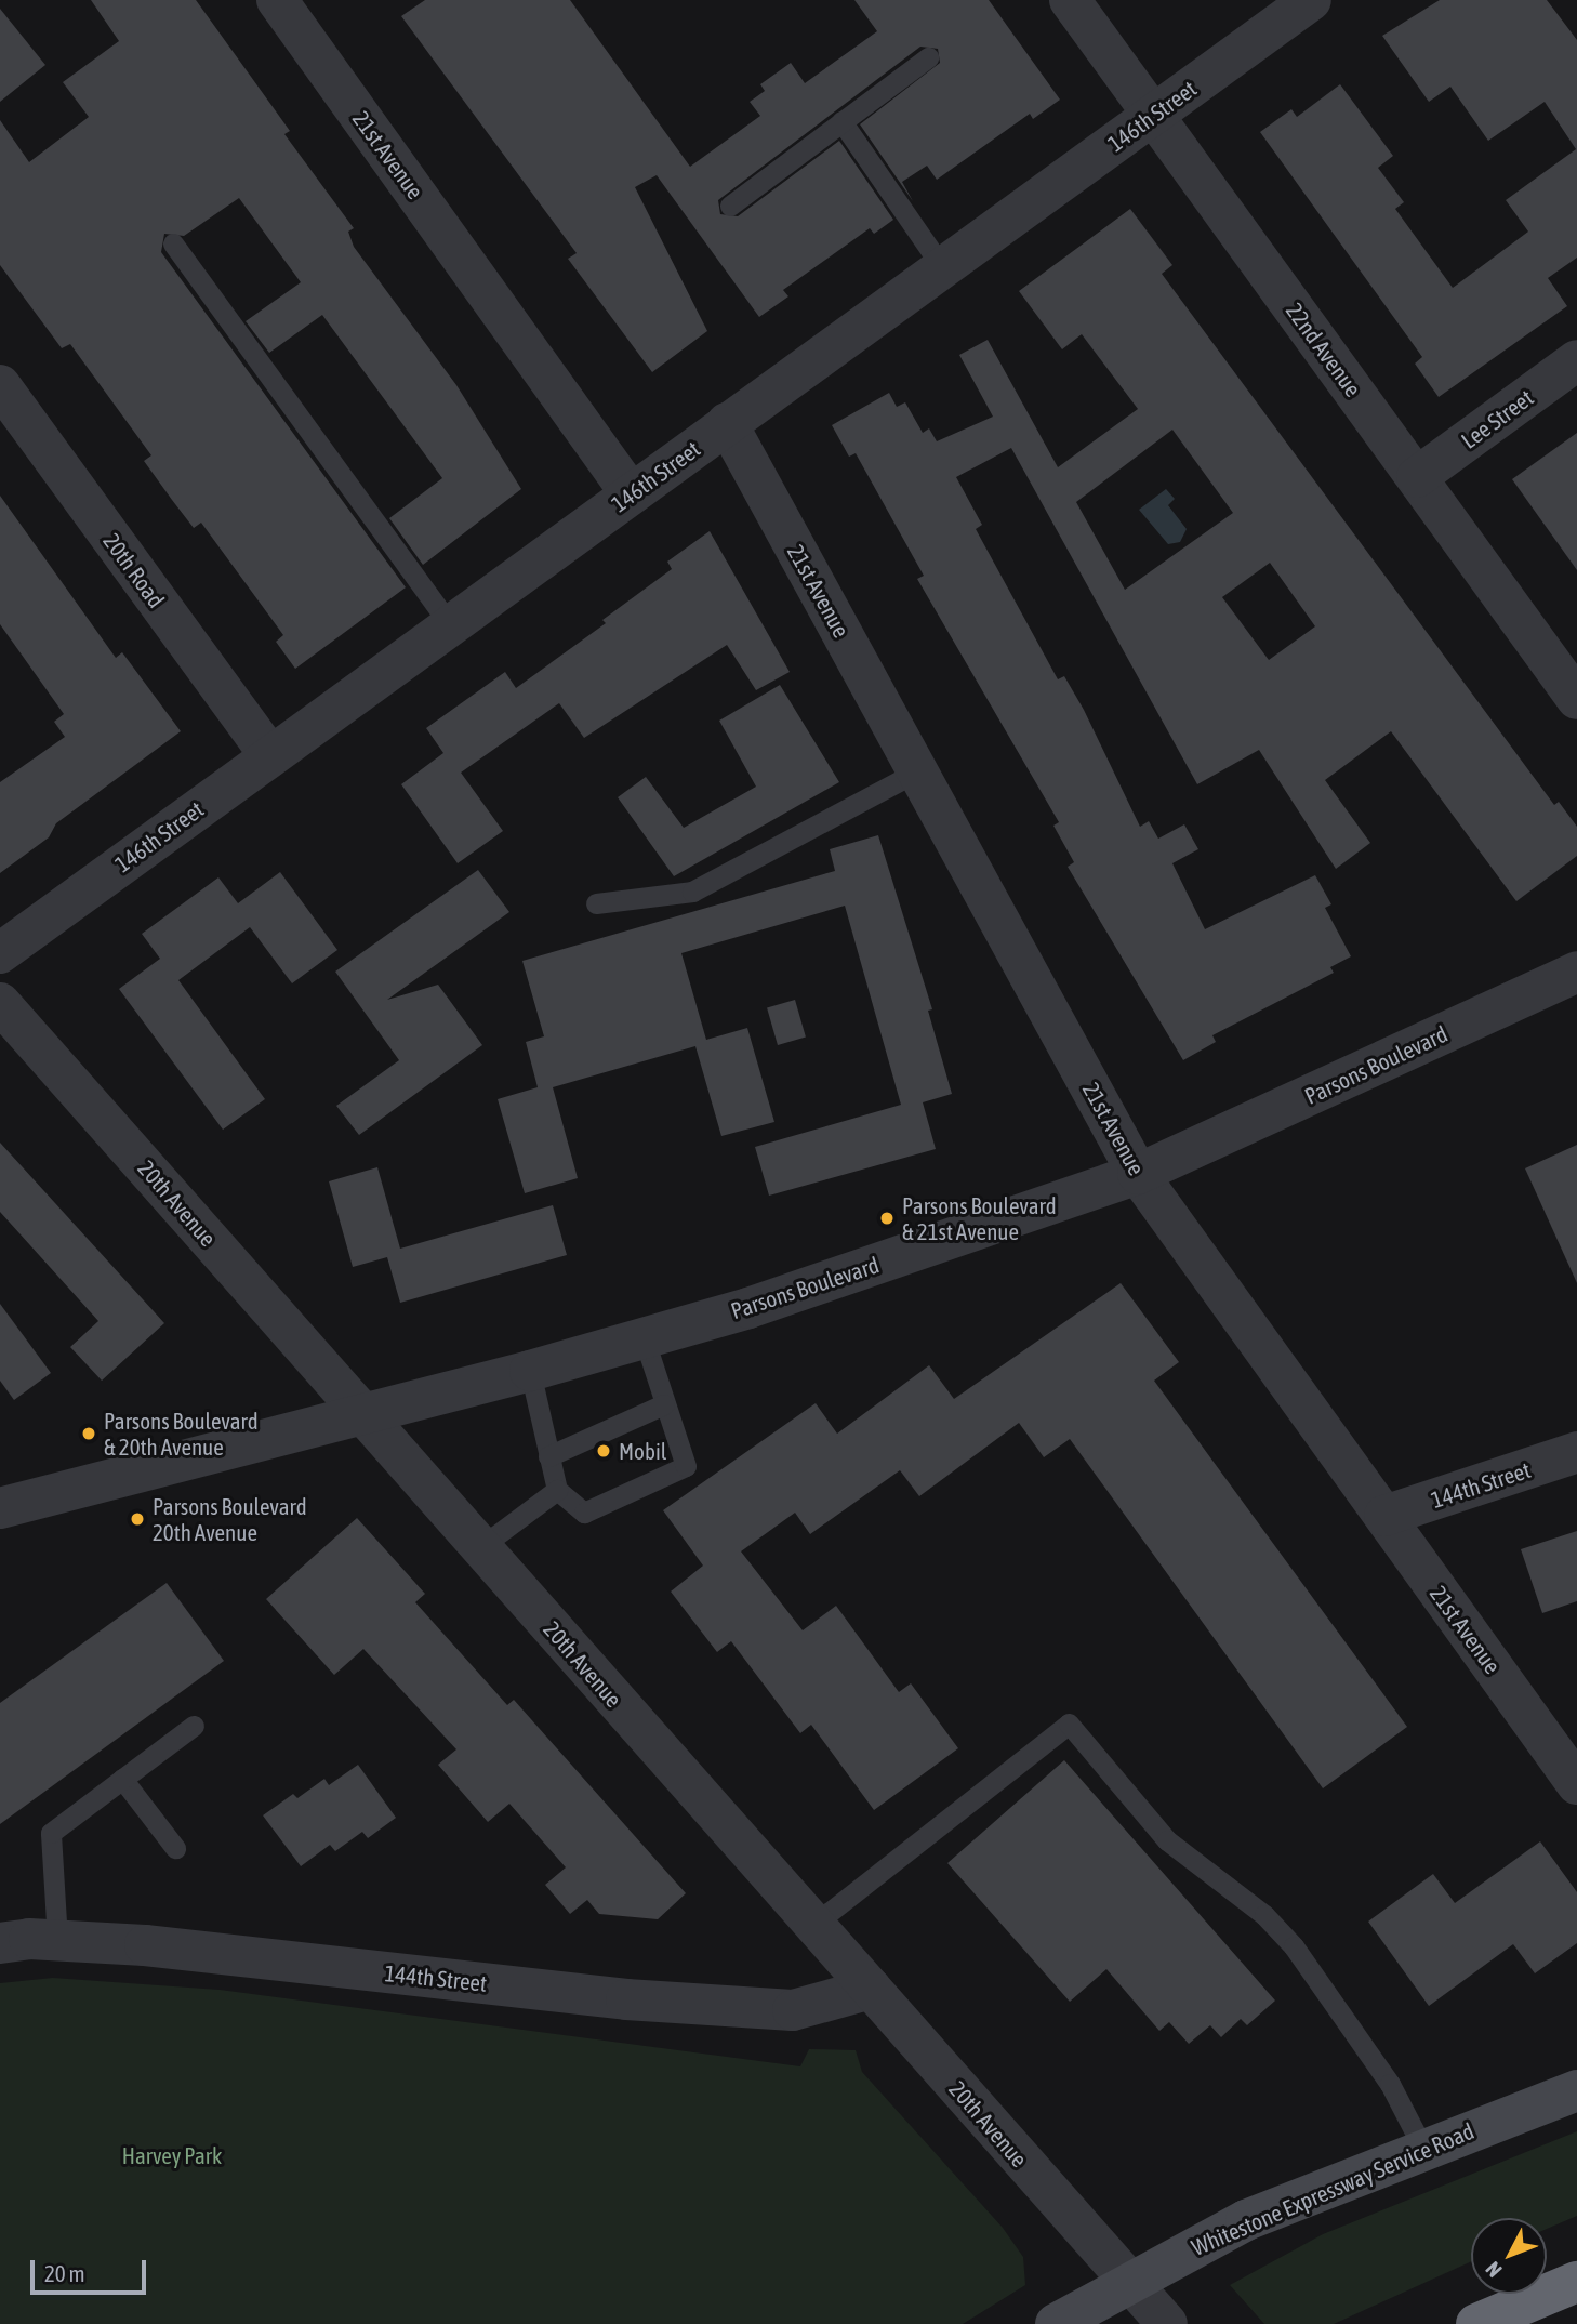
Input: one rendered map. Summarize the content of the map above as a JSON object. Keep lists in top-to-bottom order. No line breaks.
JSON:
{"streets":{"main road":["Whitestone Expressway Service Road"],"street":["146th Street","21st Avenue","22nd Avenue","Lee Street","20th Road","Parsons Boulevard","20th Avenue","144th Street"]},"crossings":[["146th Street","21st Avenue"],["146th Street","22nd Avenue"],["146th Street","20th Road"],["21st Avenue","Parsons Boulevard"],["21st Avenue","144th Street"],["22nd Avenue","Lee Street"],["Parsons Boulevard","20th Avenue"],["20th Avenue","144th Street"],["20th Avenue","Whitestone Expressway Service Road"]],"parks":["Harvey Park"],"places":["Parsons Boulevard & 21st Avenue","Parsons Boulevard & 20th Avenue","Mobil","Parsons Boulevard 20th Avenue"],"scale_bar":"20 m","north":"bottom left"}
